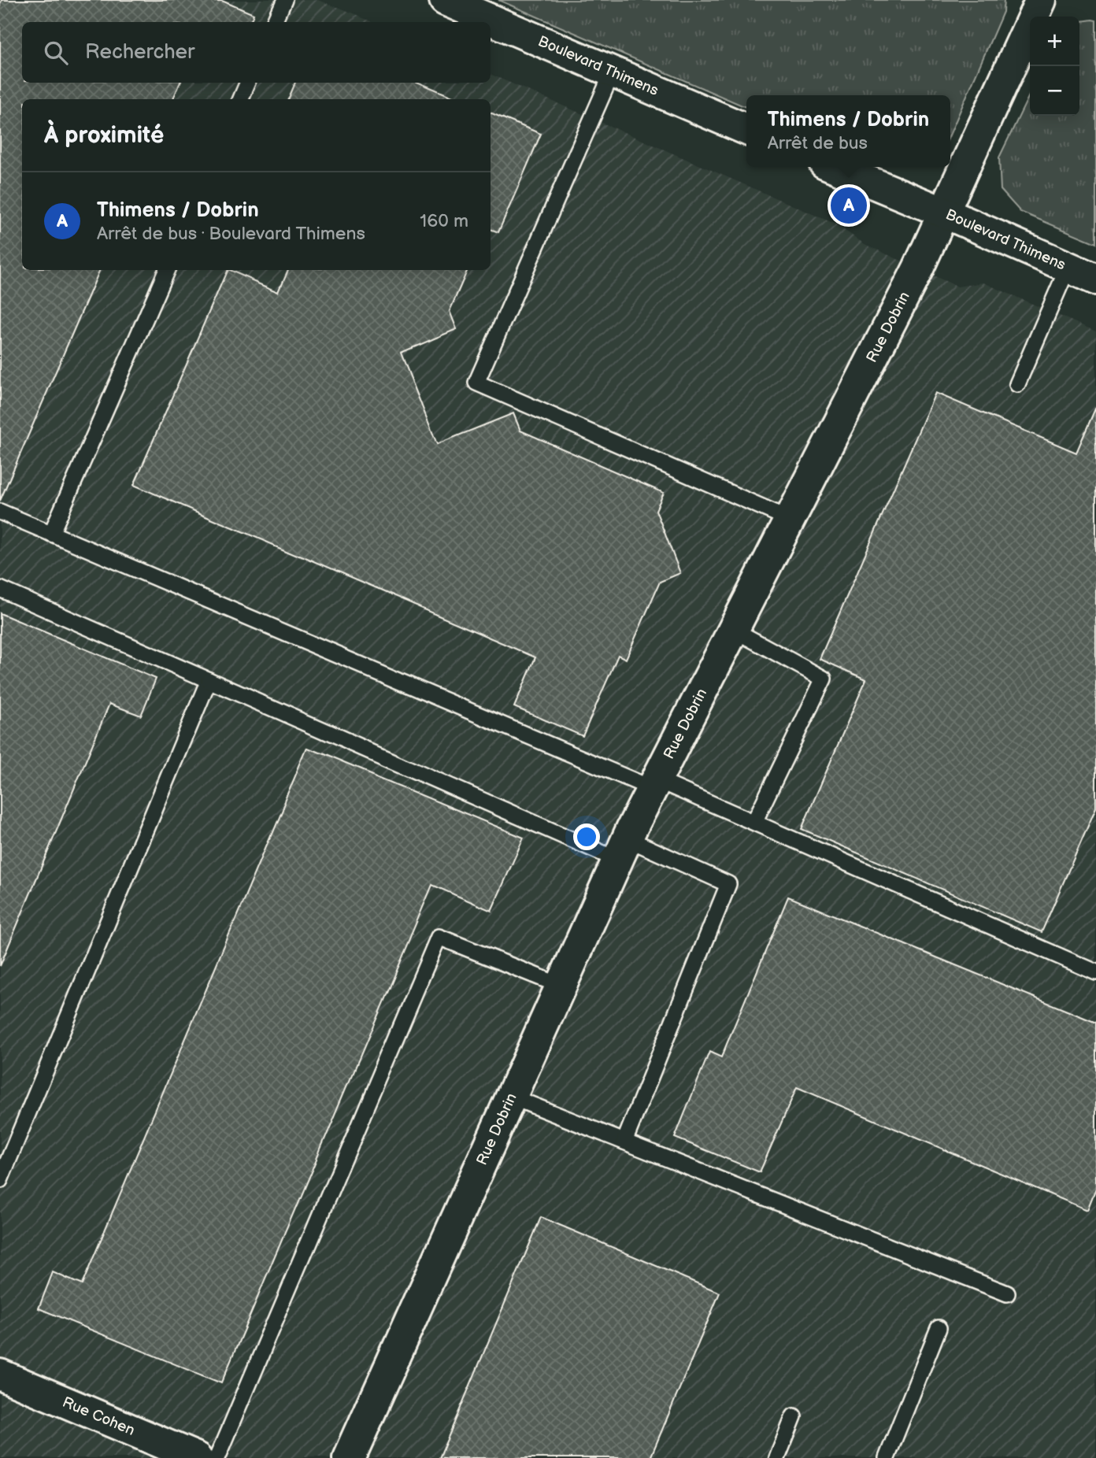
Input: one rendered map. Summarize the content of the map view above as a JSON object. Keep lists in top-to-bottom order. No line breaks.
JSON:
{"streets":{"street":["Boulevard Thimens","Rue Dobrin","Rue Cohen"]},"crossings":[["Boulevard Thimens","Rue Dobrin"]],"page":{"map_buttons":["+","−"],"search":"Rechercher","popup":["Thimens / Dobrin","Arrêt de bus"],"heading":"À proximité","list":[{"mark":"A","name":"Thimens / Dobrin","note":"Arrêt de bus · Boulevard Thimens","value":"160 m"}],"pins":"A"}}
